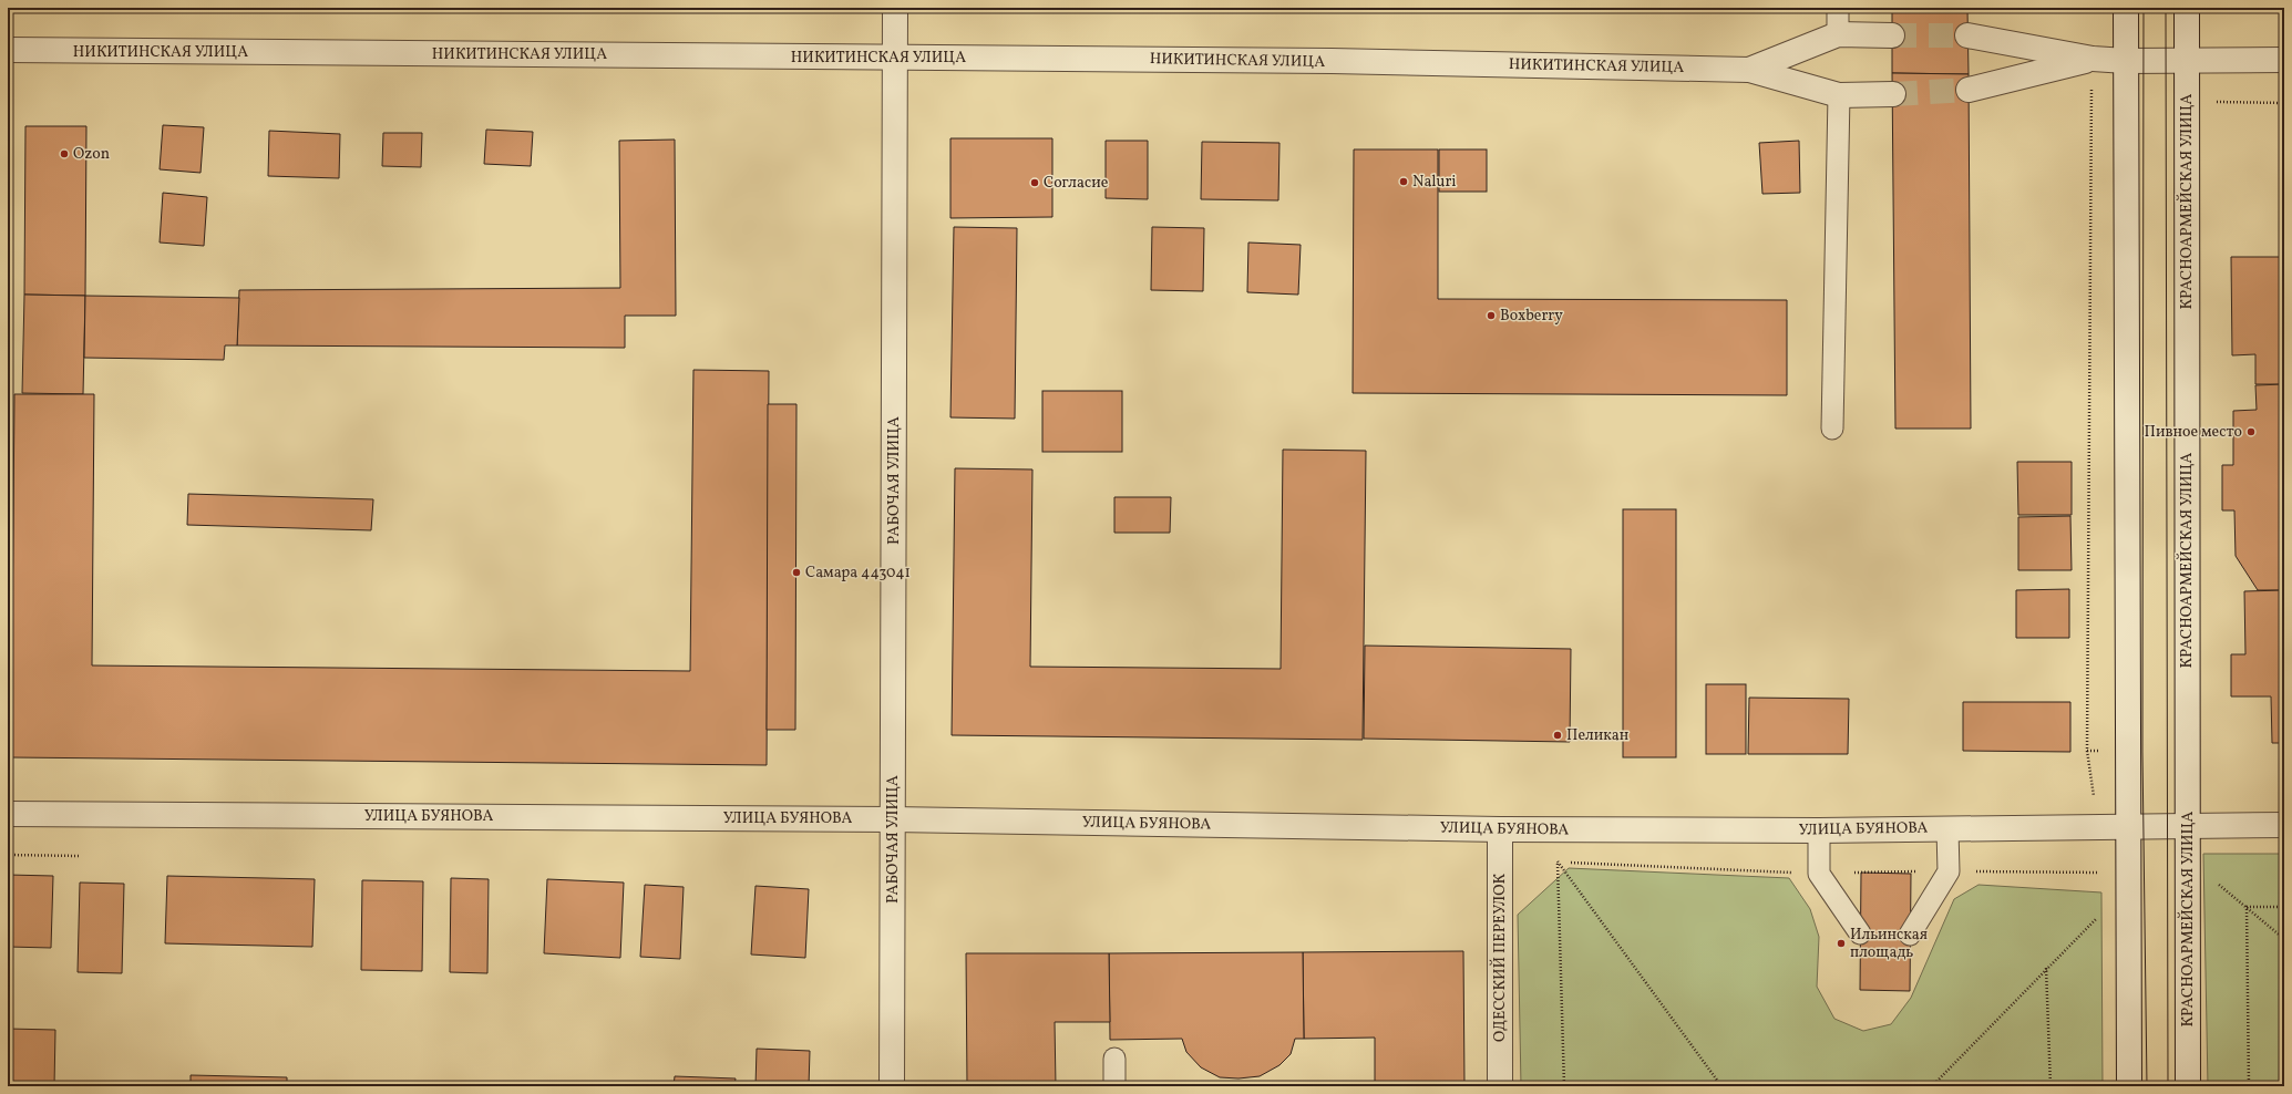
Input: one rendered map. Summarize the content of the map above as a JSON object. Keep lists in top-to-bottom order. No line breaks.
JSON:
{"streets":{"street":["НИКИТИНСКАЯ УЛИЦА","КРАСНОАРМЕЙСКАЯ УЛИЦА","РАБОЧАЯ УЛИЦА","УЛИЦА БУЯНОВА","ОДЕССКИЙ ПЕРЕУЛОК"]},"crossings":[["НИКИТИНСКАЯ УЛИЦА","РАБОЧАЯ УЛИЦА"],["КРАСНОАРМЕЙСКАЯ УЛИЦА","УЛИЦА БУЯНОВА"],["РАБОЧАЯ УЛИЦА","УЛИЦА БУЯНОВА"],["УЛИЦА БУЯНОВА","ОДЕССКИЙ ПЕРЕУЛОК"]],"places":["Ozon","Naluri","Согласие","Boxberry","Пивное место","Самара 443041","Пеликан","Ильинская площадь"]}
